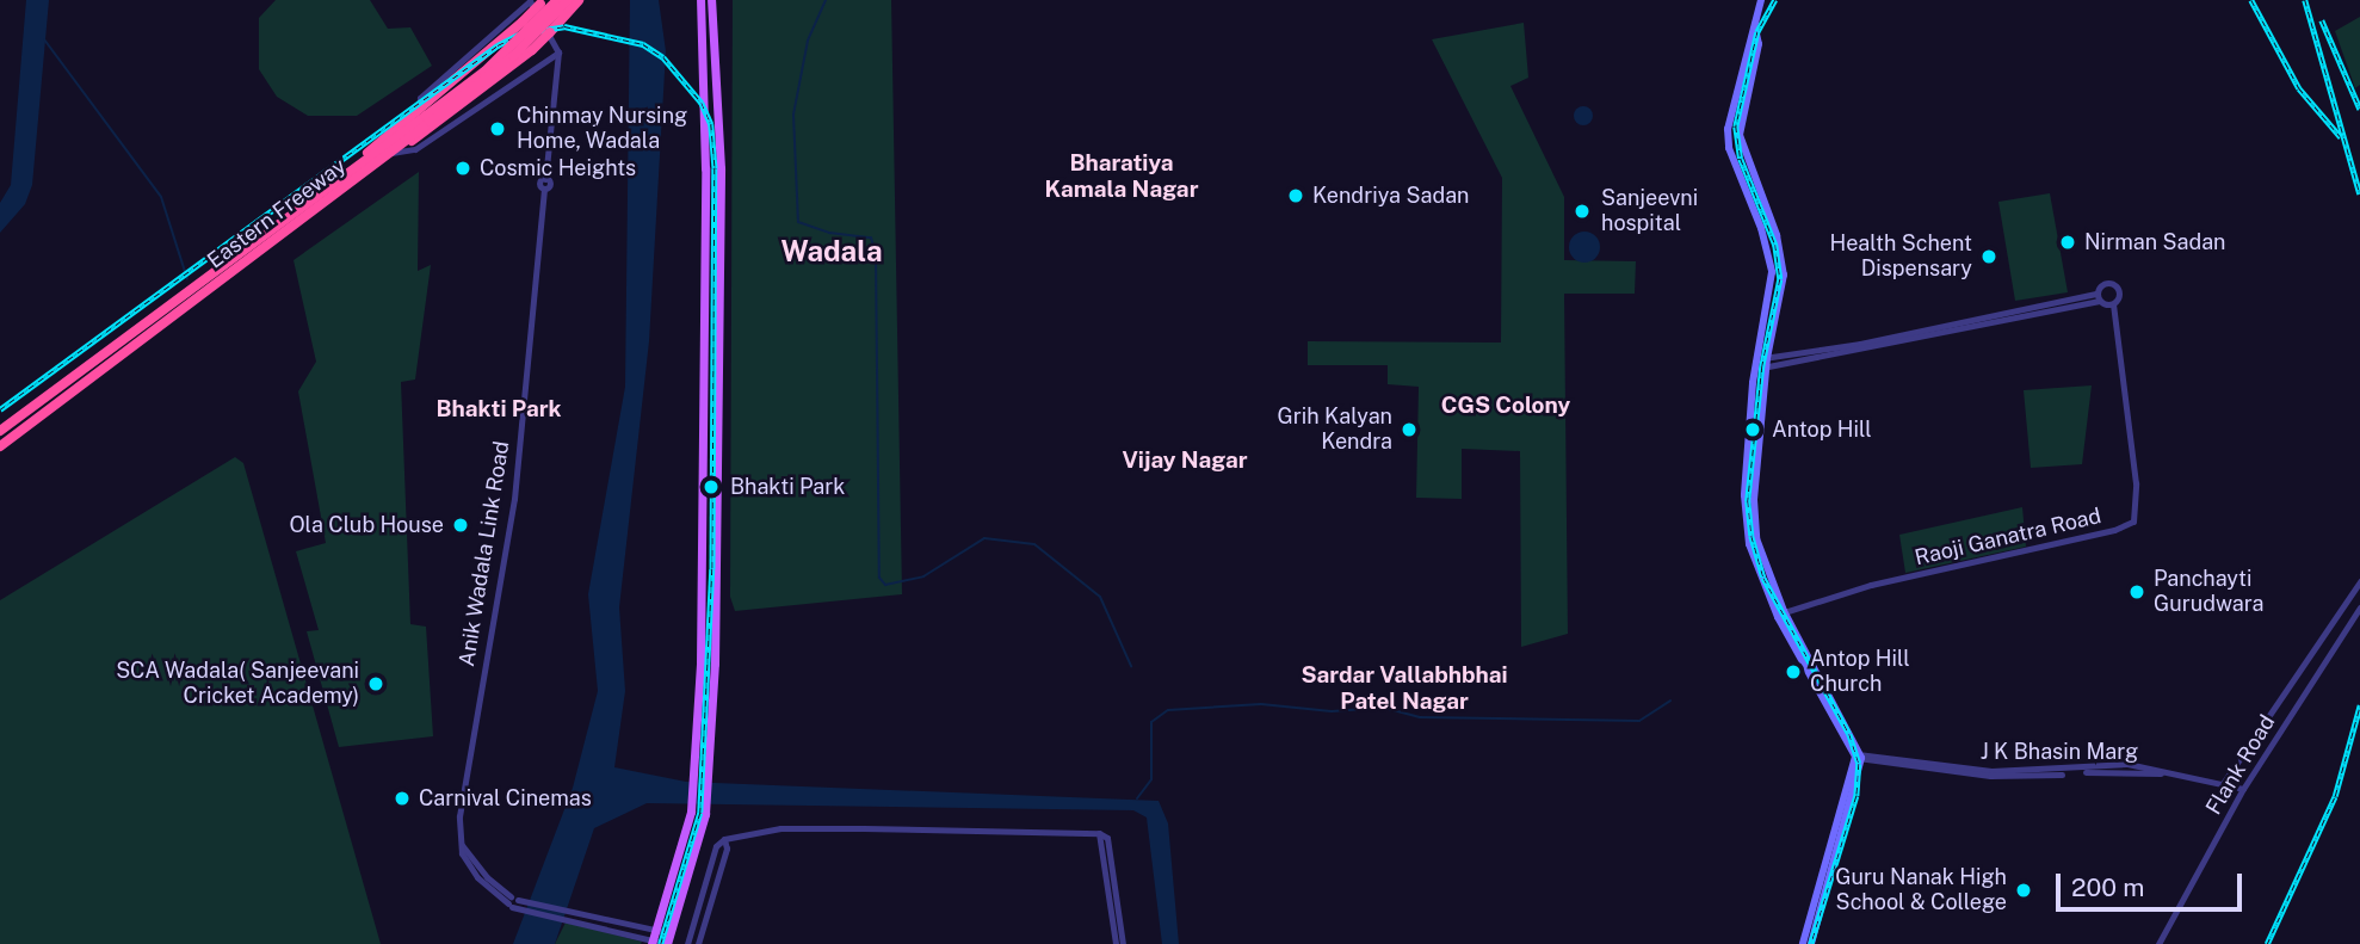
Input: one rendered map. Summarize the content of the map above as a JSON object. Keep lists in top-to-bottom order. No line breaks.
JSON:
{"streets":{"highway":["Eastern Freeway"],"street":["Raoji Ganatra Road","Anik Wadala Link Road","J K Bhasin Marg","Flank Road"]},"crossings":[["J K Bhasin Marg","Flank Road"]],"districts":["Bharatiya Kamala Nagar","Wadala","CGS Colony","Bhakti Park","Vijay Nagar","Sardar Vallabhbhai Patel Nagar"],"places":["Chinmay Nursing Home, Wadala","Cosmic Heights","Kendriya Sadan","Sanjeevni hospital","Nirman Sadan","Health Schent Dispensary","Grih Kalyan Kendra","Antop Hill","Bhakti Park","Ola Club House","Panchayti Gurudwara","Antop Hill Church","SCA Wadala( Sanjeevani Cricket Academy)","Carnival Cinemas","Guru Nanak High School & College"],"scale_bar":"200 m"}
